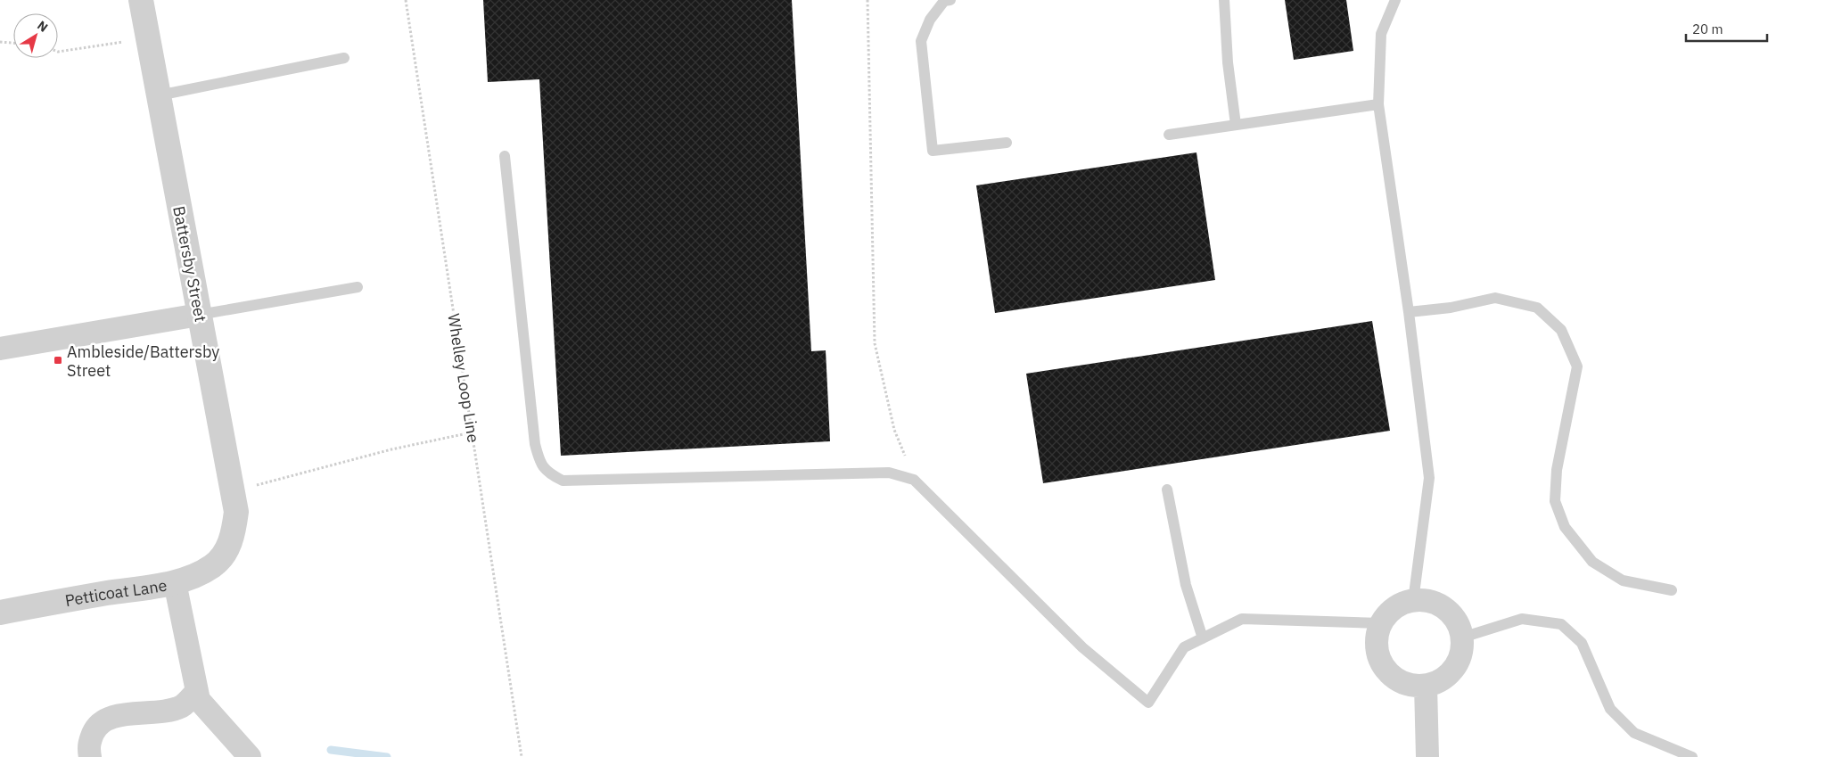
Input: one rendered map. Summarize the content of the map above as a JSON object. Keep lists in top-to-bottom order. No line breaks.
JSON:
{"streets":{"street":["Battersby Street","Petticoat Lane"],"path":["Whelley Loop Line"]},"crossings":[["Battersby Street","Petticoat Lane"]],"places":{"transit":["Ambleside/Battersby Street"]},"scale_bar":"20 m","north":"top right"}
